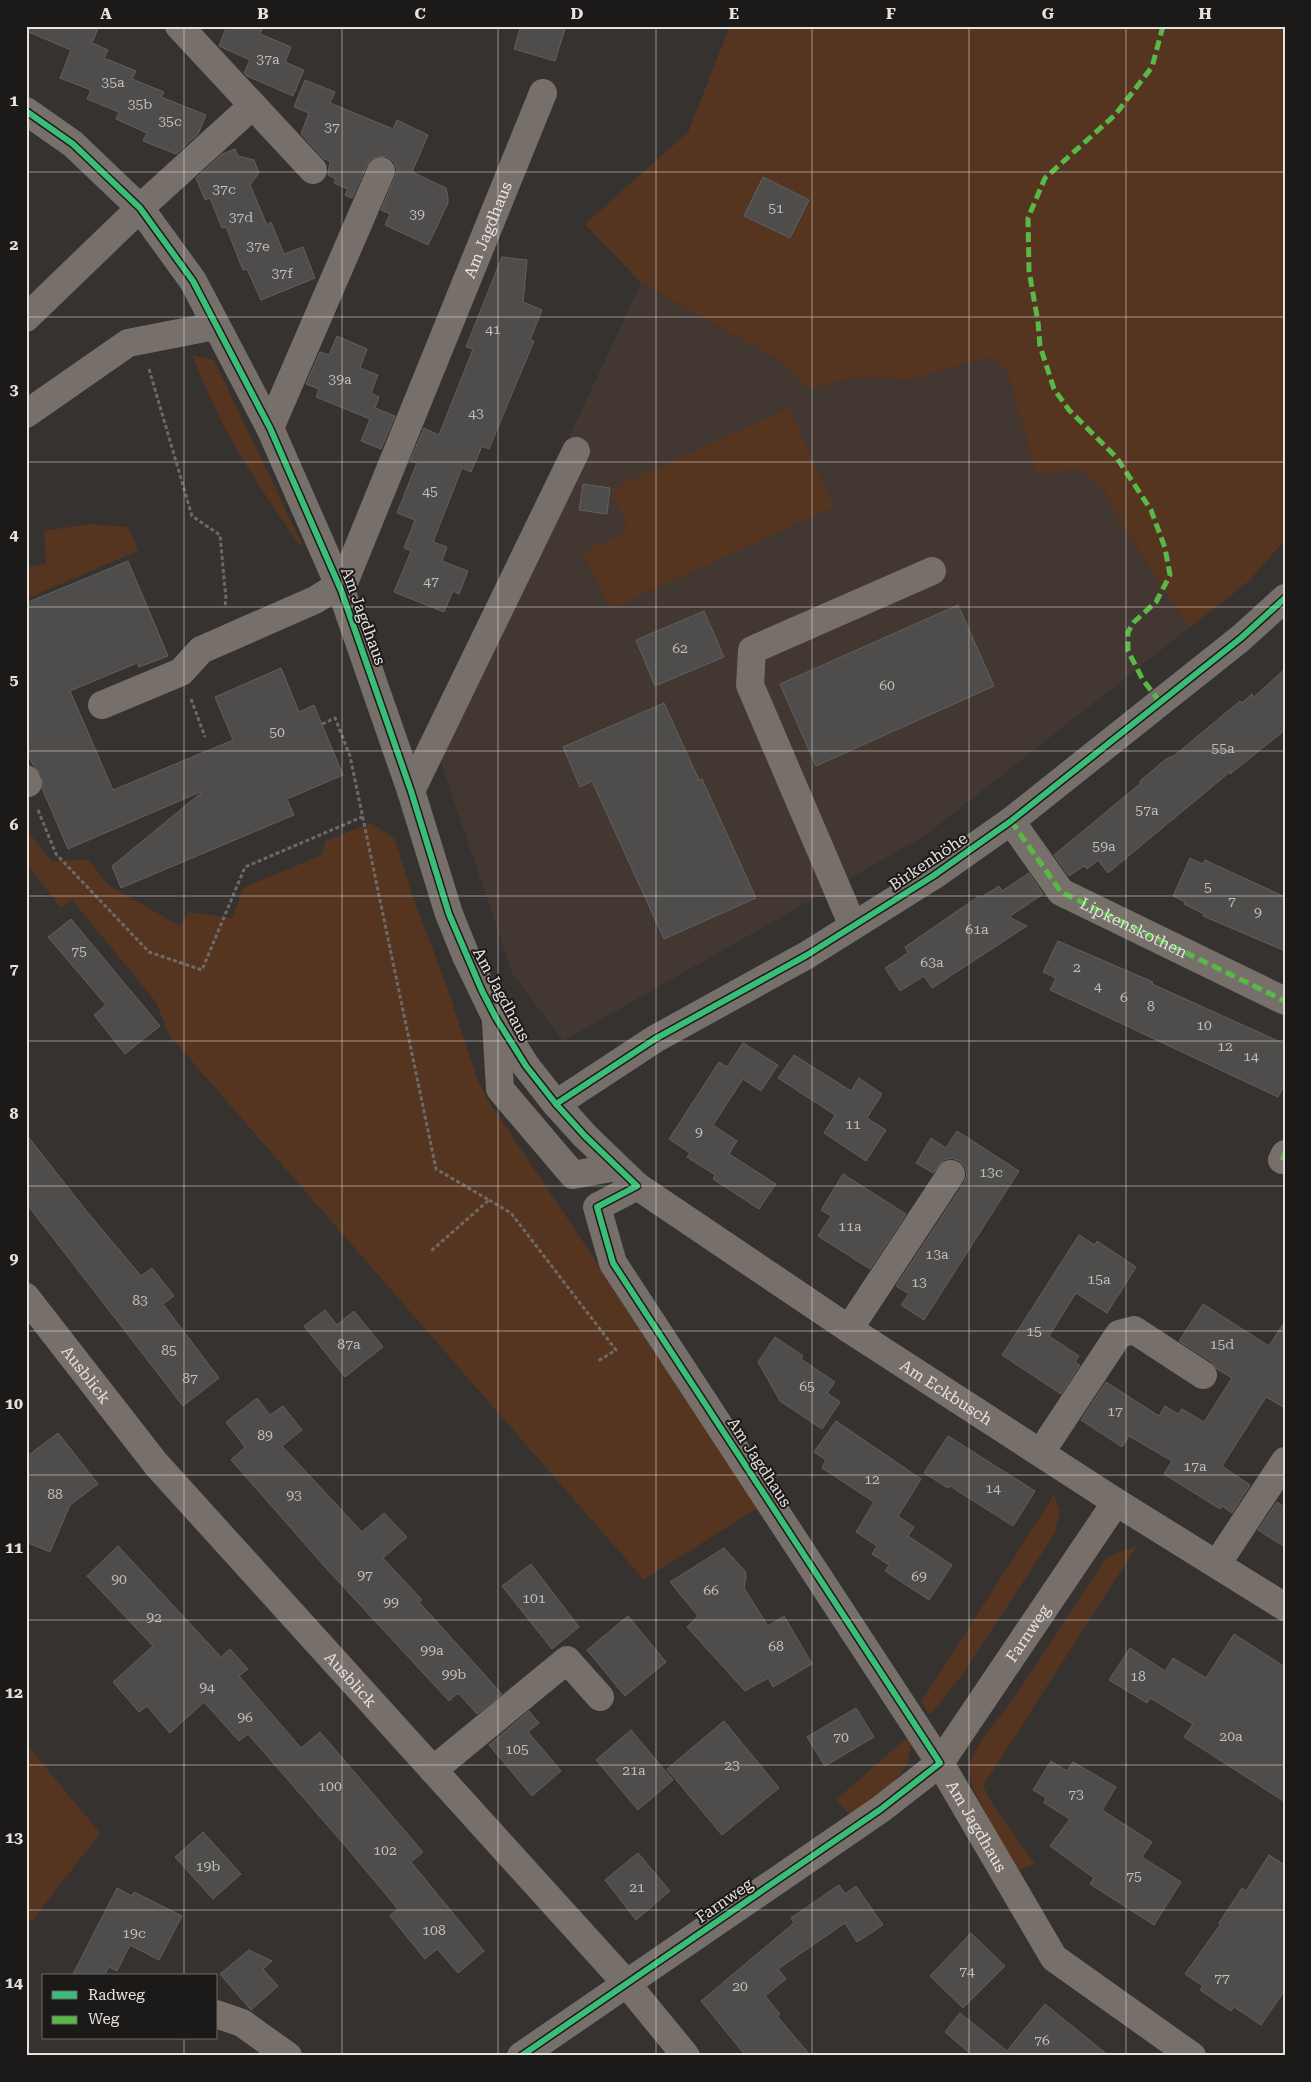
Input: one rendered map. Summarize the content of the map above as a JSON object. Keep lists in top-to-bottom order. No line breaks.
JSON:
{"streets":{"street":["Am Jagdhaus","Birkenhöhe","Lipkenskothen","Ausblick","Am Eckbusch","Farnweg"]},"crossings":[["Am Jagdhaus","Birkenhöhe"],["Am Jagdhaus","Am Eckbusch"],["Am Jagdhaus","Farnweg"],["Birkenhöhe","Lipkenskothen"],["Ausblick","Farnweg"],["Am Eckbusch","Farnweg"]],"house_numbers":["37a","35a","35b","35c","37","37c","51","39","37d","37e","37f","41","39a","43","45","47","62","60","50","55a","57a","59a","5","7","9","61a","75","63a","2","4","6","8","10","12","14","11","9","13c","11a","13a","15a","13","83","15","87a","15d","85","87","65","17","89","17a","12","14","88","93","97","69","90","66","101","99","92","68","99a","99b","18","94","96","20a","70","105","23","21a","100","73","102","19b","75","21","108","19c","74","77","20","76"],"legend":["Radweg","Weg"],"grid":{"columns":["A","B","C","D","E","F","G","H"],"rows":["1","2","3","4","5","6","7","8","9","10","11","12","13","14"]}}
